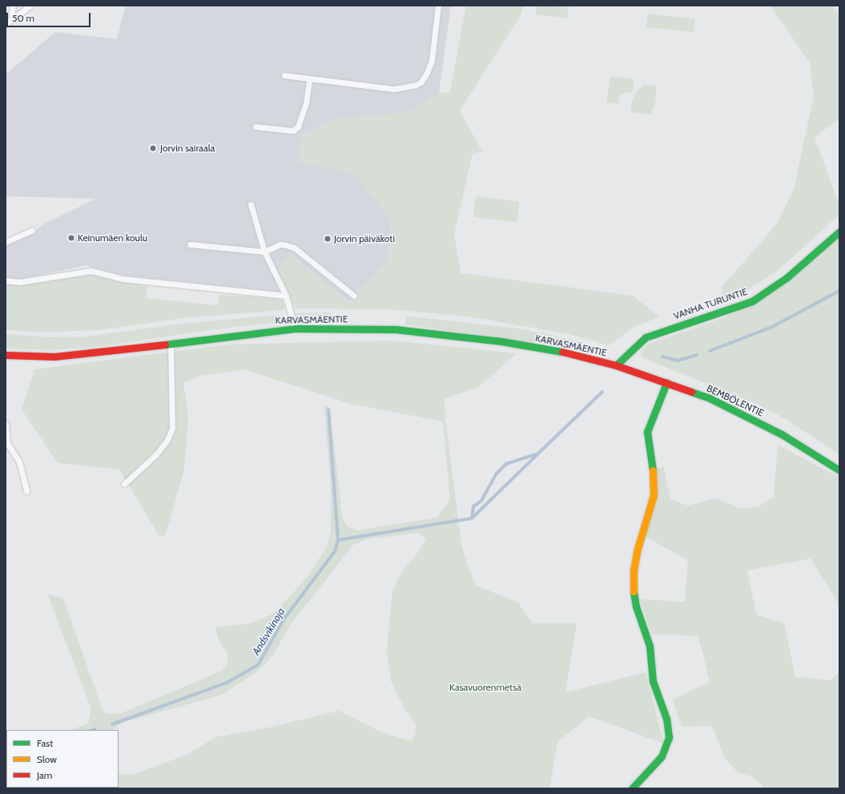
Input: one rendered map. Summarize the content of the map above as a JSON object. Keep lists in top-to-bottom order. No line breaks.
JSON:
{"streets":{"main road":["VANHA TURUNTIE","KARVASMÄENTIE","BEMBÖLENTIE"]},"crossings":[["VANHA TURUNTIE","KARVASMÄENTIE"],["VANHA TURUNTIE","BEMBÖLENTIE"],["KARVASMÄENTIE","BEMBÖLENTIE"]],"water":["Andsvikinoja"],"parks":["Kasavuorenmetsä"],"places":["Jorvin sairaala","Keinumäen koulu","Jorvin päiväkoti"],"legend":["Fast","Slow","Jam"],"scale_bar":"50 m"}
